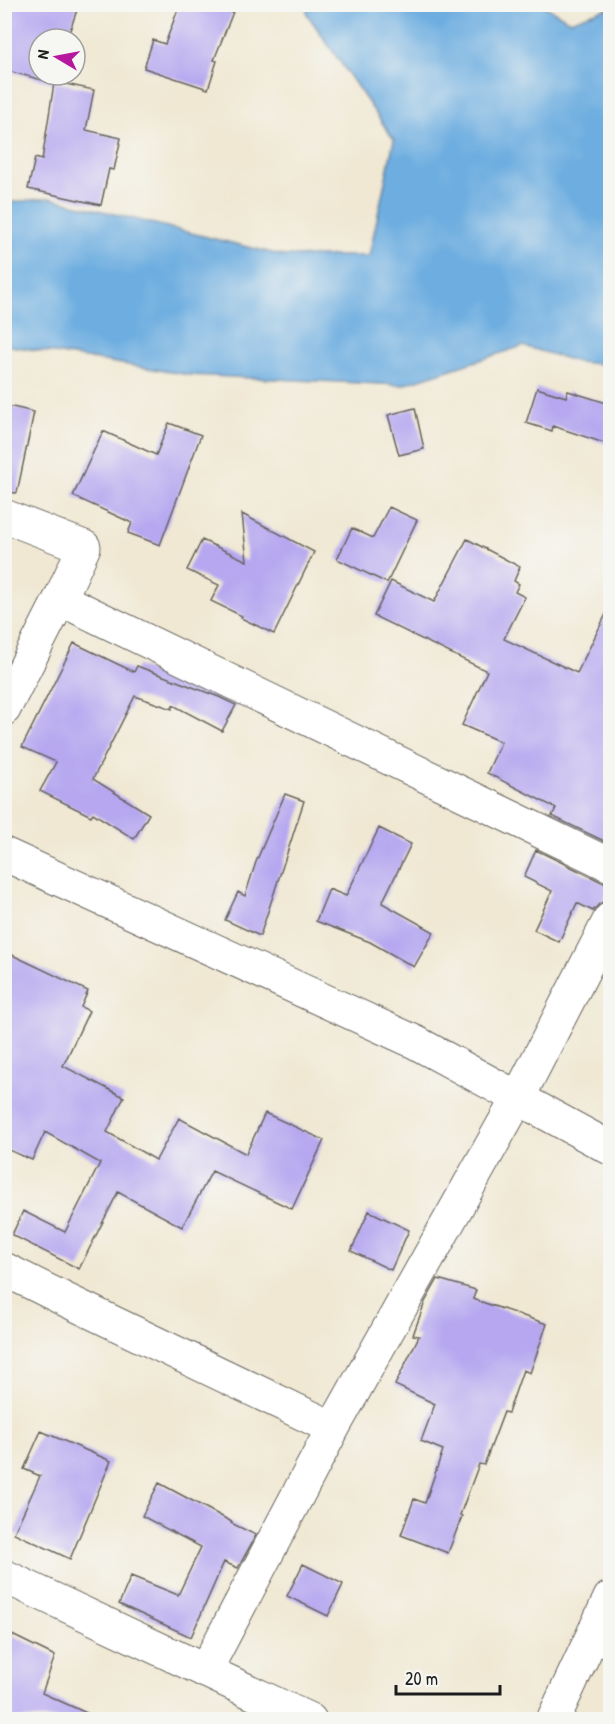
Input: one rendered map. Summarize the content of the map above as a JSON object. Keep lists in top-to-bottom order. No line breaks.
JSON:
{"scale_bar":"20 m","north":"left"}
